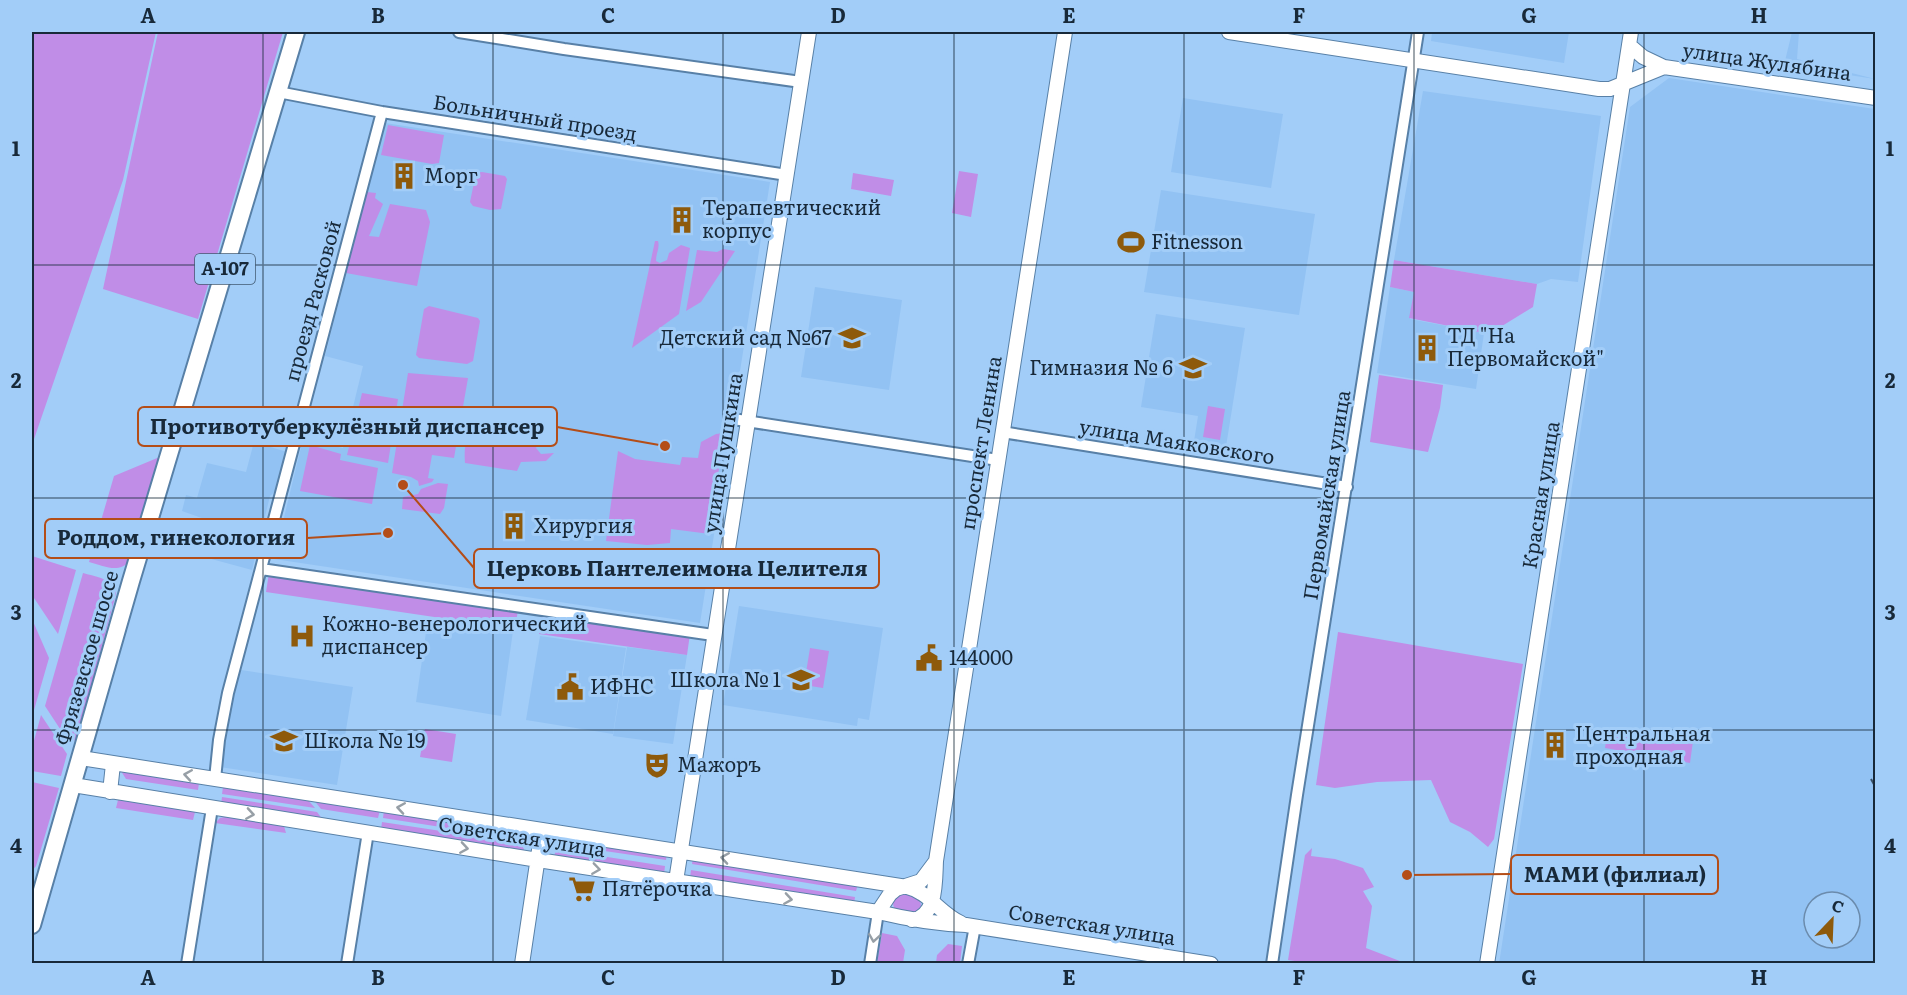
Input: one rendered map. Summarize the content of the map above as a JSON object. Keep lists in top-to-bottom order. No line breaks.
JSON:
{"streets":{"highway":["А-107","Фрязевское шоссе"],"main road":["улица Жулябина","проспект Ленина","улица Пушкина","Красная улица","Советская улица"],"street":["Больничный проезд","проезд Расковой","улица Маяковского","Первомайская улица"]},"crossings":[["улица Жулябина","Первомайская улица"],["улица Жулябина","Красная улица"],["Больничный проезд","А-107"],["Больничный проезд","проезд Расковой"],["Больничный проезд","улица Пушкина"],["Больничный проезд","Фрязевское шоссе"],["А-107","Фрязевское шоссе"],["проезд Расковой","Советская улица"],["улица Маяковского","проспект Ленина"],["улица Маяковского","Первомайская улица"],["проспект Ленина","Советская улица"],["улица Пушкина","Советская улица"],["Фрязевское шоссе","Советская улица"]],"places":{"building":["Морг","Терапевтический корпус","ТД \"На Первомайской\"","Хирургия","Центральная проходная"],"sports":["Fitnesson"],"school or university":["Детский сад №67","Гимназия № 6","Школа № 1","Школа № 19"],"other":["Противотуберкулёзный диспансер","Церковь Пантелеимона Целителя","Роддом, гинекология","МАМИ (филиал)"],"hospital":["Кожно-венерологический диспансер"],"public building":["144000","ИФНС"],"theatre":["Мажоръ"],"supermarket":["Пятёрочка"]},"north":"top right","grid":{"columns":["A","B","C","D","E","F","G","H"],"rows":["1","2","3","4"]}}
